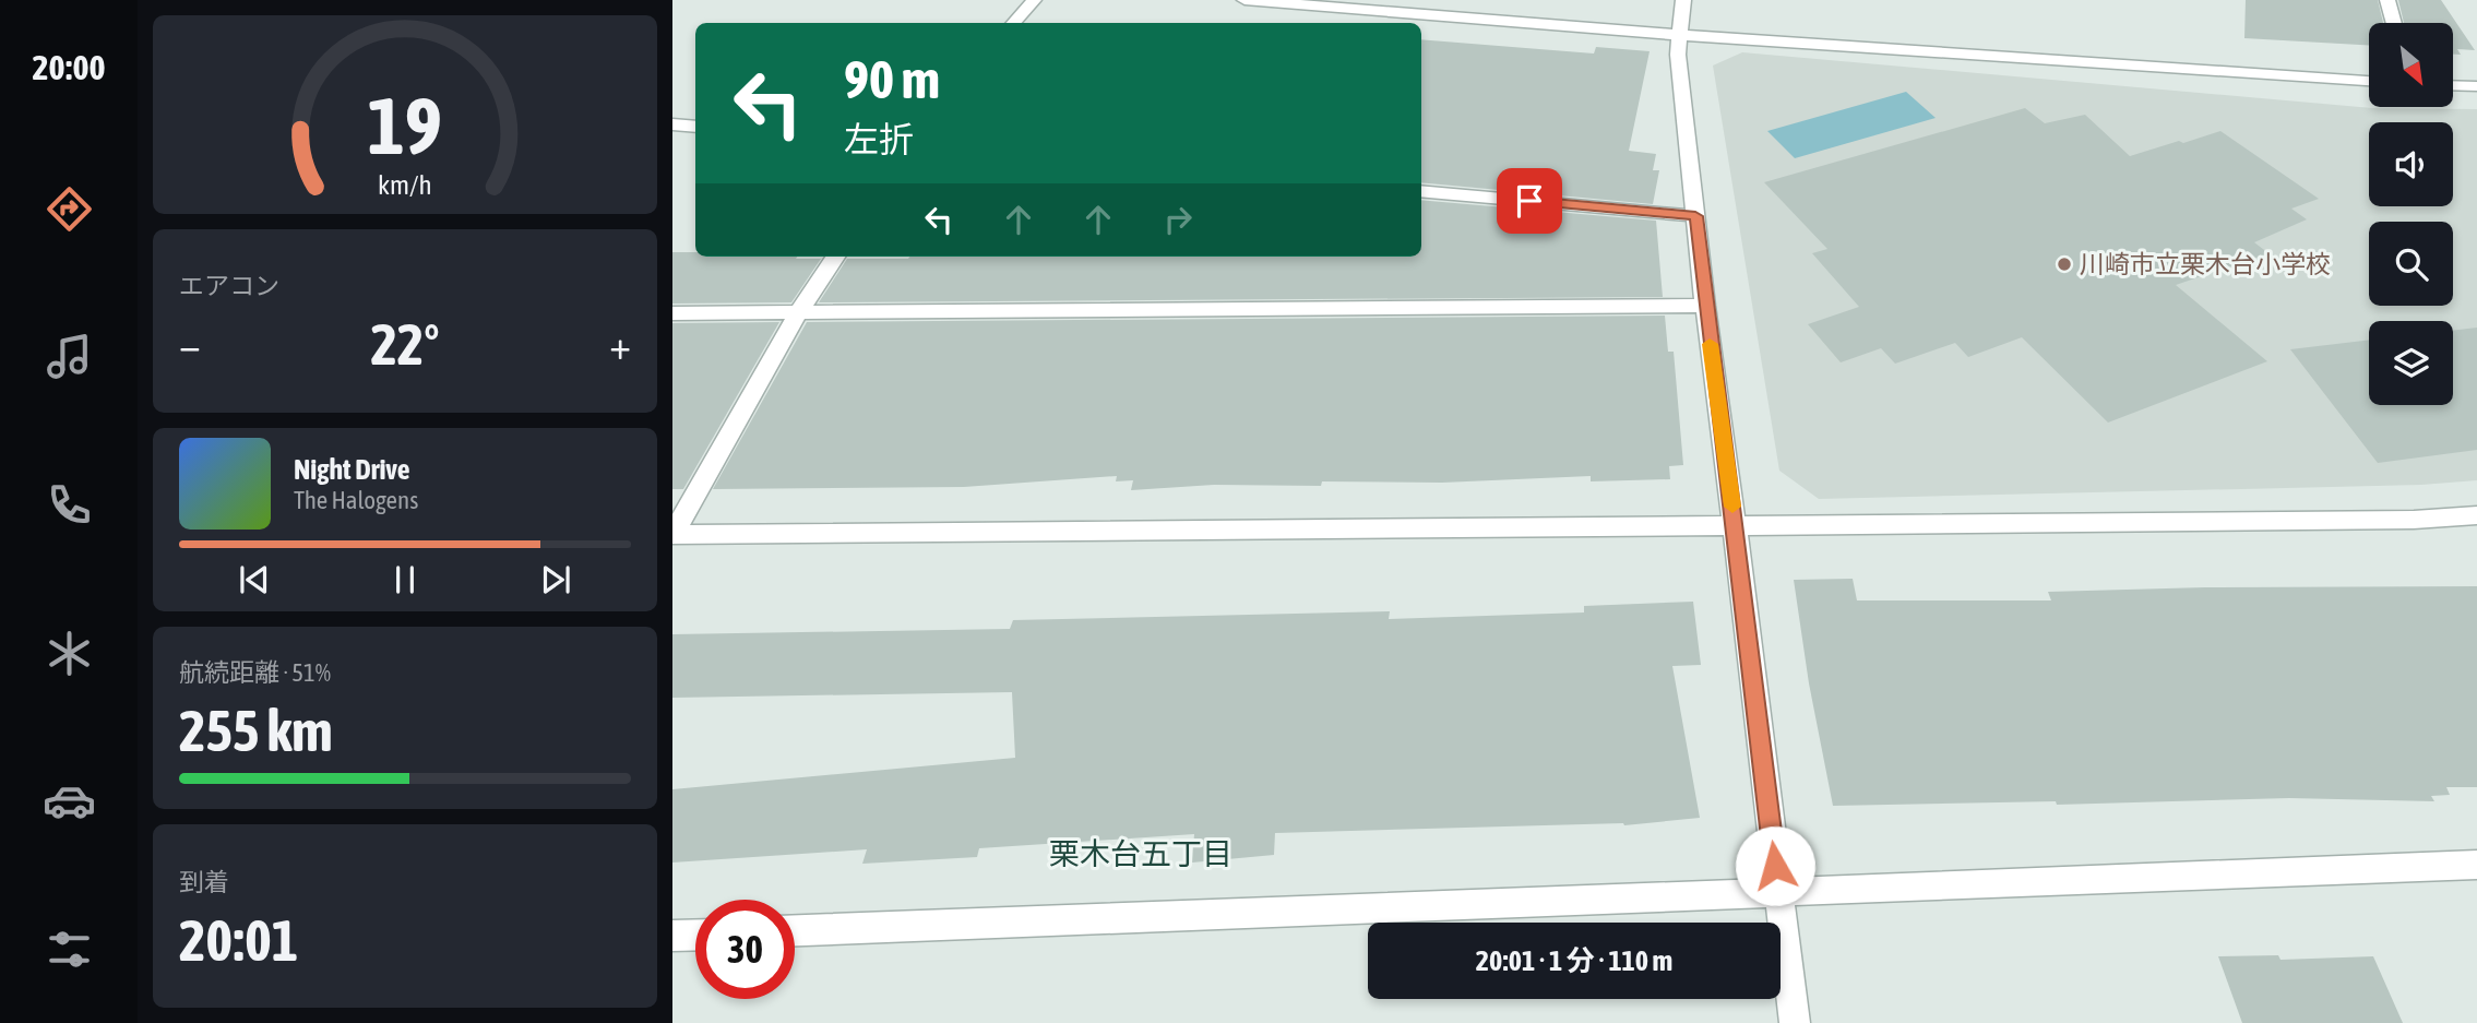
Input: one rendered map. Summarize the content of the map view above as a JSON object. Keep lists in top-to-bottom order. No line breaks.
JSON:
{"districts":["栗木台五丁目"],"places":["川崎市立栗木台小学校"],"north":"bottom right","page":{"tabs":"20:00","turn":["90 m","左折"],"tile":["エアコン",["航続距離 · 51%","255 km"],["到着","20:01"]],"heat":["−","22°","+"],"song":["Night Drive","The Halogens"],"limit":"30","trip":"20:01 · 1 分 · 110 m","gauge":["19","km/h"]}}
